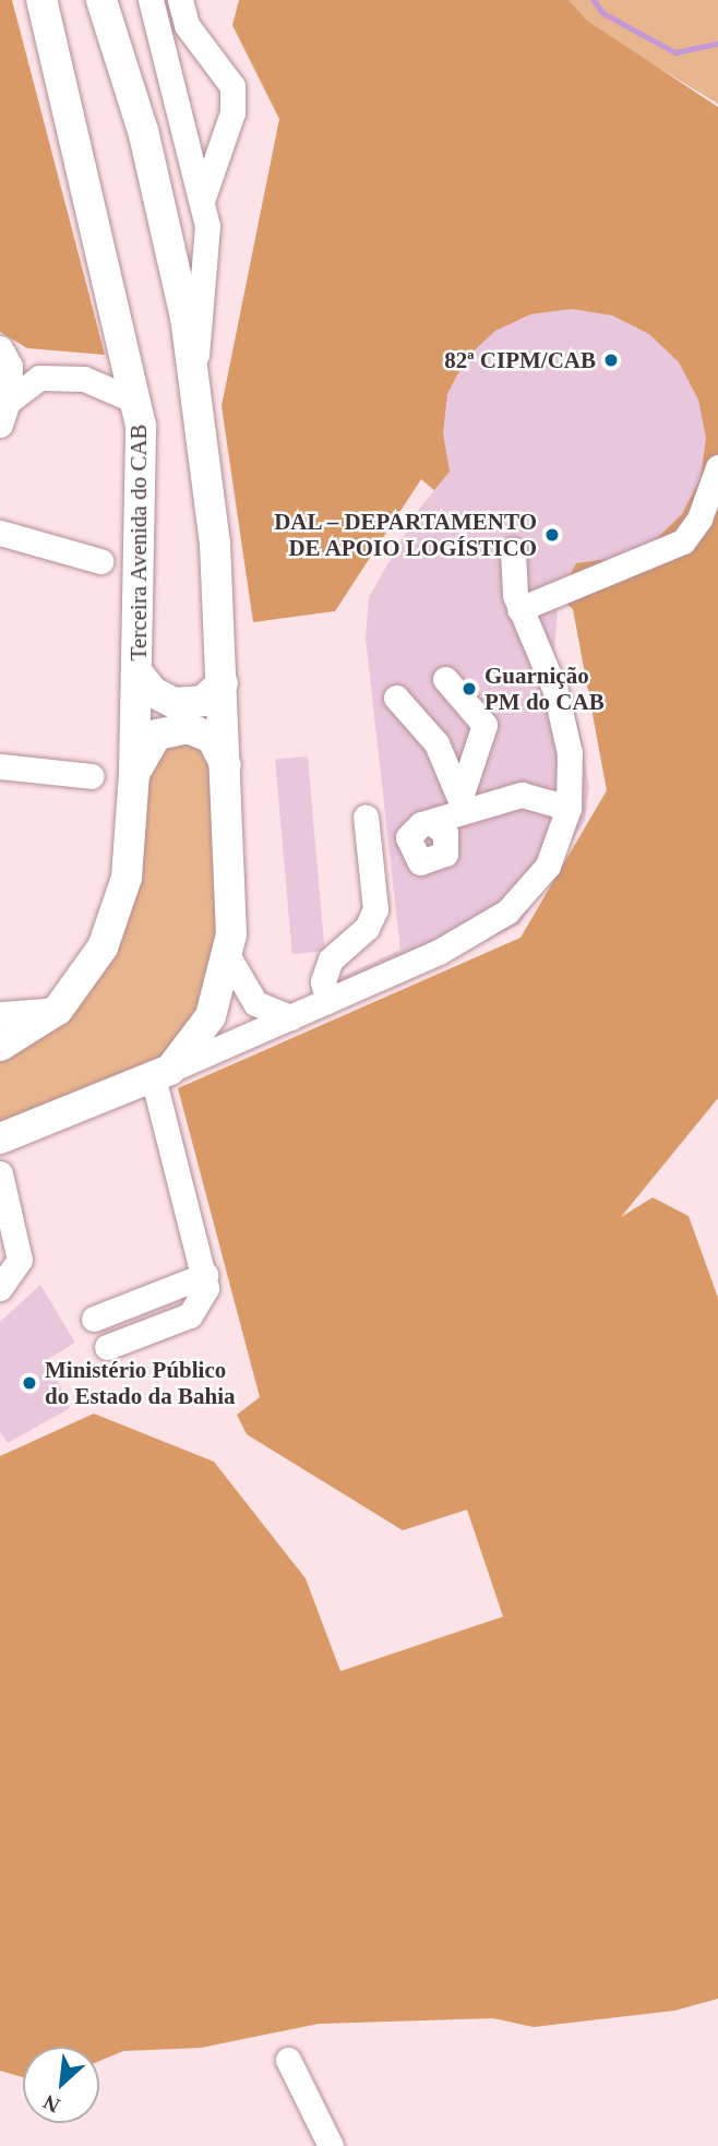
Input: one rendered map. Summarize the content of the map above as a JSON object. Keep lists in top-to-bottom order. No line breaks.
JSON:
{"streets":{"main road":["Terceira Avenida do CAB"]},"places":["82ª CIPM/CAB","DAL – DEPARTAMENTO DE APOIO LOGÍSTICO","Guarnição PM do CAB","Ministério Público do Estado da Bahia"],"north":"bottom left"}
